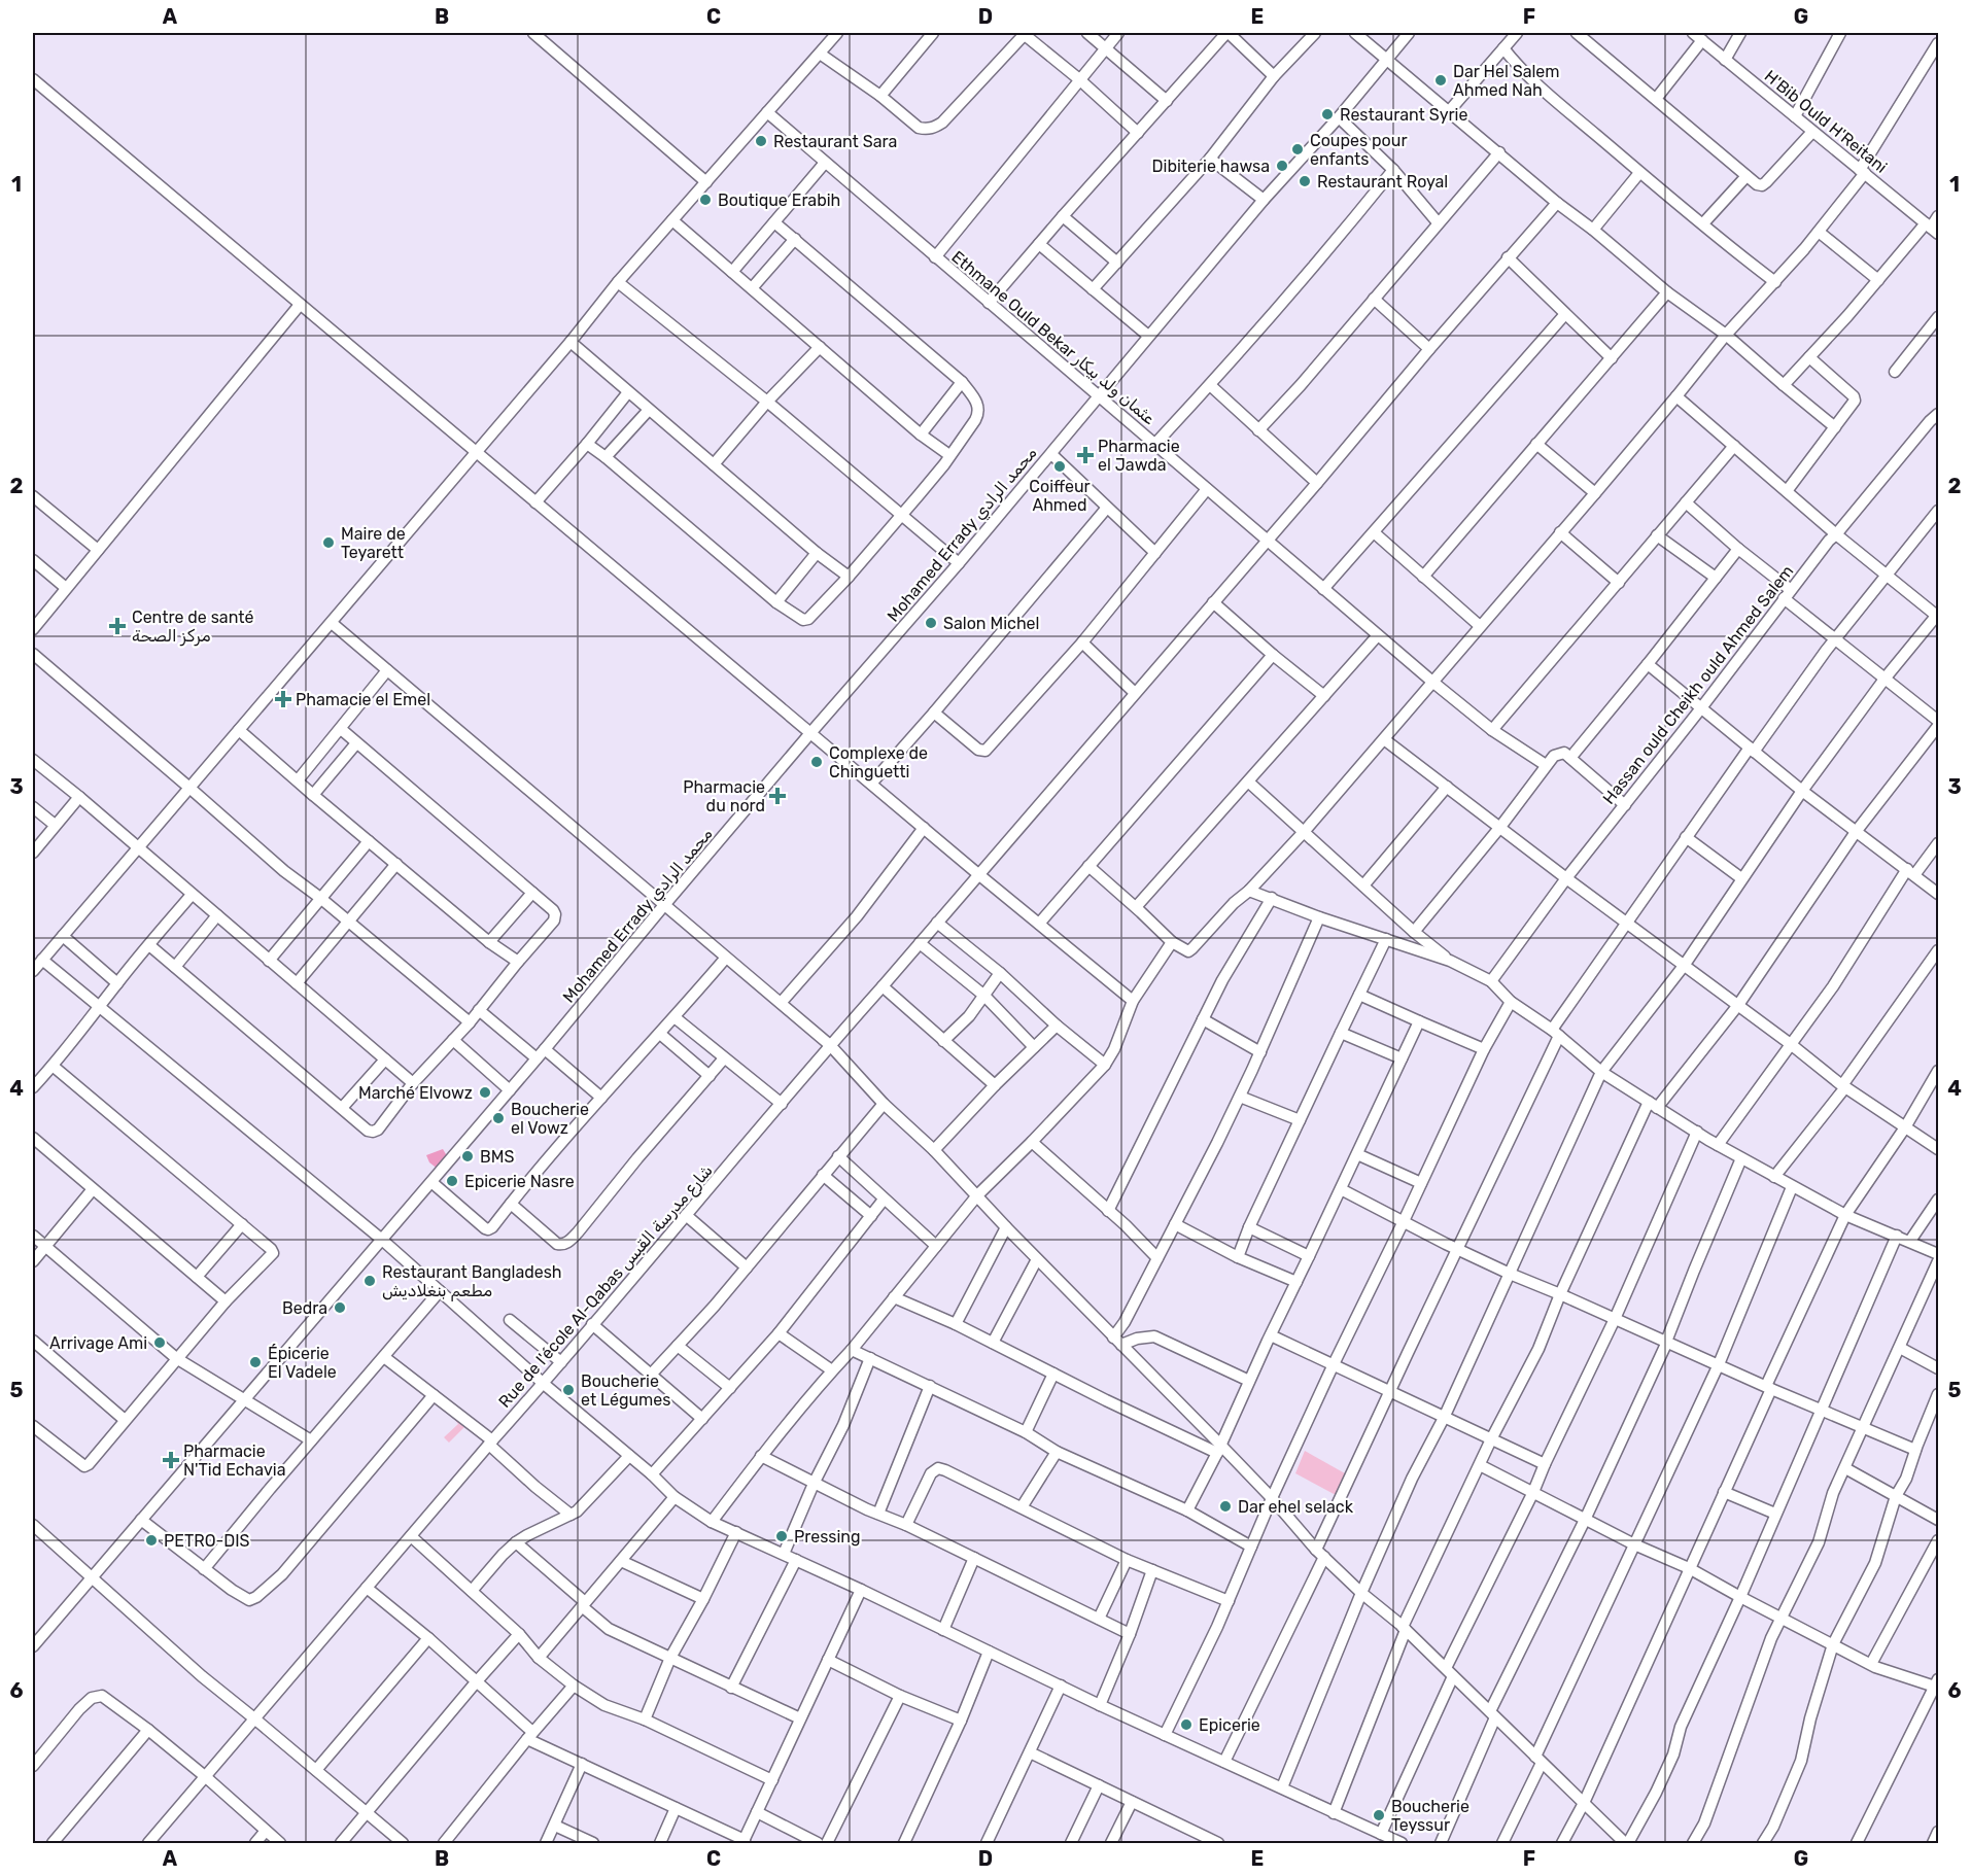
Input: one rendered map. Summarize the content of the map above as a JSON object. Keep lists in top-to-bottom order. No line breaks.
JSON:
{"streets":{"street":["H'Bib Ould H'Reitani","Ethmane Ould Bekar عثمان ولد بيكار","Mohamed Errady محمد الرادي","Hassan ould Cheikh ould Ahmed Salem","Rue de l'école Al-Qabas شارع مدرسة القبس"]},"crossings":[["Ethmane Ould Bekar عثمان ولد بيكار","Mohamed Errady محمد الرادي"],["Ethmane Ould Bekar عثمان ولد بيكار","Rue de l'école Al-Qabas شارع مدرسة القبس"]],"places":{"other":["Dar Hel Salem Ahmed Nah","Restaurant Syrie","Restaurant Sara","Coupes pour enfants","Dibiterie hawsa","Restaurant Royal","Boutique Erabih","Coiffeur Ahmed","Maire de Teyarett","Salon Michel","Complexe de Chinguetti","Marché Elvowz","Boucherie el Vowz","BMS","Epicerie Nasre","Restaurant Bangladesh مطعم بنغلاديش","Bedra","Arrivage Ami","Épicerie El Vadele","Boucherie et Légumes","Dar ehel selack","Pressing","PETRO-DIS","Epicerie","Boucherie Teyssur"],"health":["Pharmacie el Jawda","Centre de santé مركز الصحة","Phamacie el Emel","Pharmacie du nord","Pharmacie N'Tid Echavia"]},"grid":{"columns":["A","B","C","D","E","F","G"],"rows":["1","2","3","4","5","6"]}}
